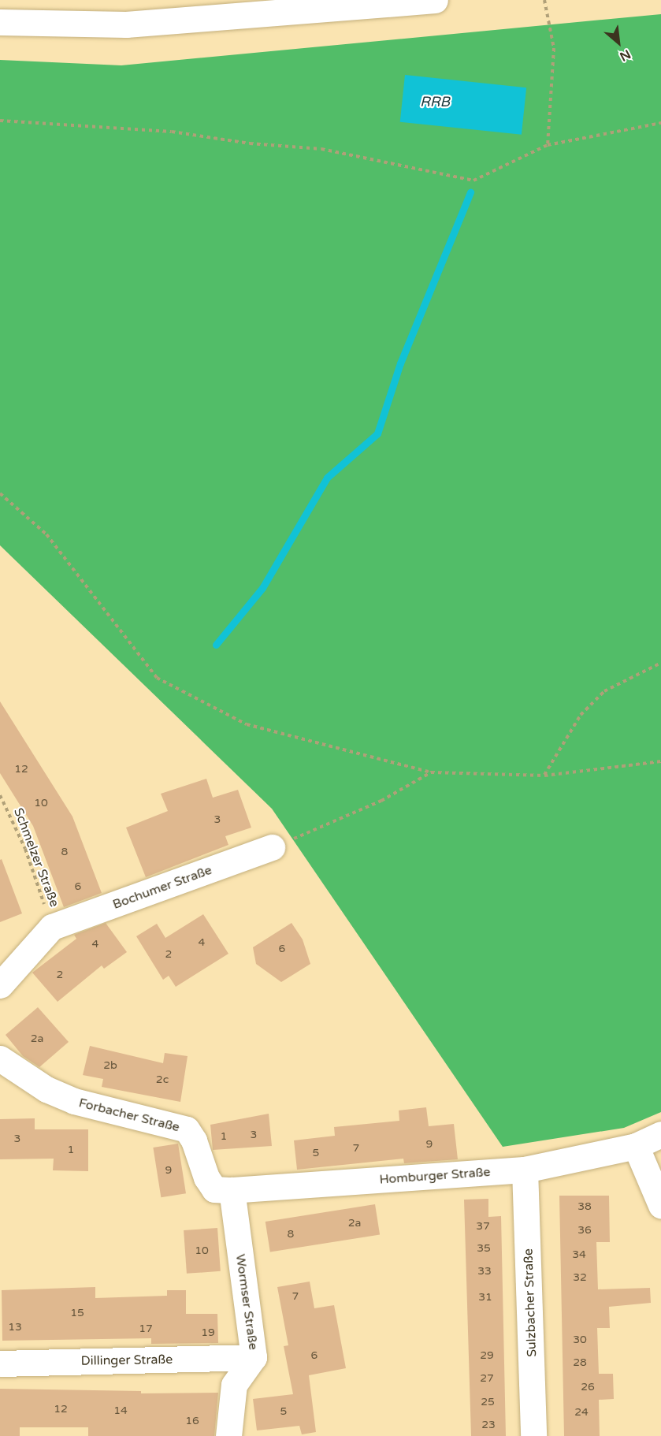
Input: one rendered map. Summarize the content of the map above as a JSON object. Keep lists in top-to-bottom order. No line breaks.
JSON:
{"streets":{"street":["Bochumer Straße","Forbacher Straße","Homburger Straße","Wormser Straße","Sulzbacher Straße","Dillinger Straße"],"path":["Schmelzer Straße"]},"crossings":[["Schmelzer Straße","Bochumer Straße"],["Forbacher Straße","Homburger Straße"],["Forbacher Straße","Wormser Straße"],["Homburger Straße","Wormser Straße"],["Homburger Straße","Sulzbacher Straße"],["Wormser Straße","Dillinger Straße"]],"water":["RRB"],"house_numbers":["12","10","3","8","6","4","4","6","2","2","2a","2b","2c","3","1","3","9","7","1","5","9","38","2a","37","36","8","35","10","34","33","32","7","31","15","13","17","19","30","6","29","28","27","26","25","12","14","5","24","16","23"],"north":"bottom right"}
